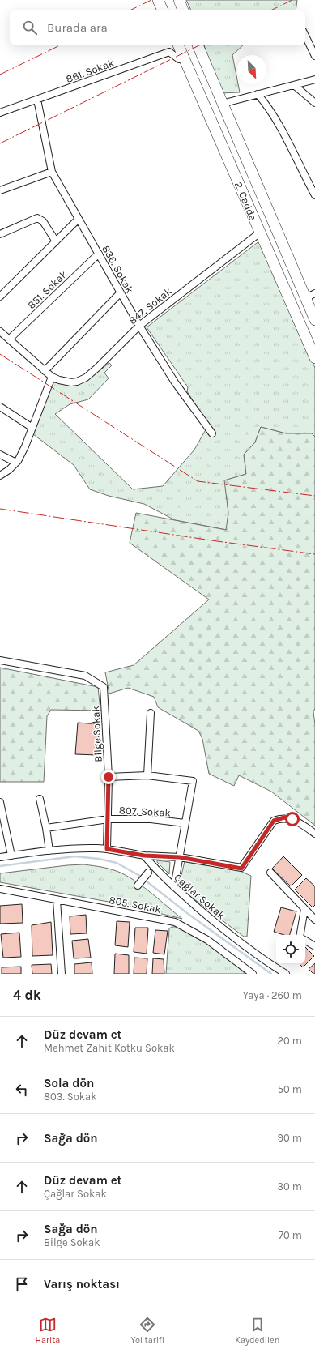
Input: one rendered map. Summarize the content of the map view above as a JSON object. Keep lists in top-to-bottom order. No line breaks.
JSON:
{"streets":{"main road":["2. Cadde"],"street":["861. Sokak","836. Sokak","851. Sokak","847. Sokak","Bilge Sokak","807. Sokak","Çağlar Sokak","805. Sokak"]},"crossings":[["861. Sokak","2. Cadde"],["861. Sokak","836. Sokak"],["2. Cadde","847. Sokak"],["836. Sokak","851. Sokak"],["836. Sokak","847. Sokak"],["Bilge Sokak","807. Sokak"]],"north":"bottom right","page":{"search":"Burada ara","heading":["4 dk","Yaya · 260 m"],"list":[["Düz devam et","Mehmet Zahit Kotku Sokak","20 m"],["Sola dön","803. Sokak","50 m"],["Sağa dön","90 m"],["Düz devam et","Çağlar Sokak","30 m"],["Sağa dön","Bilge Sokak","70 m"],"Varış noktası"],"nav":["Harita","Yol tarifi","Kaydedilen"]}}
